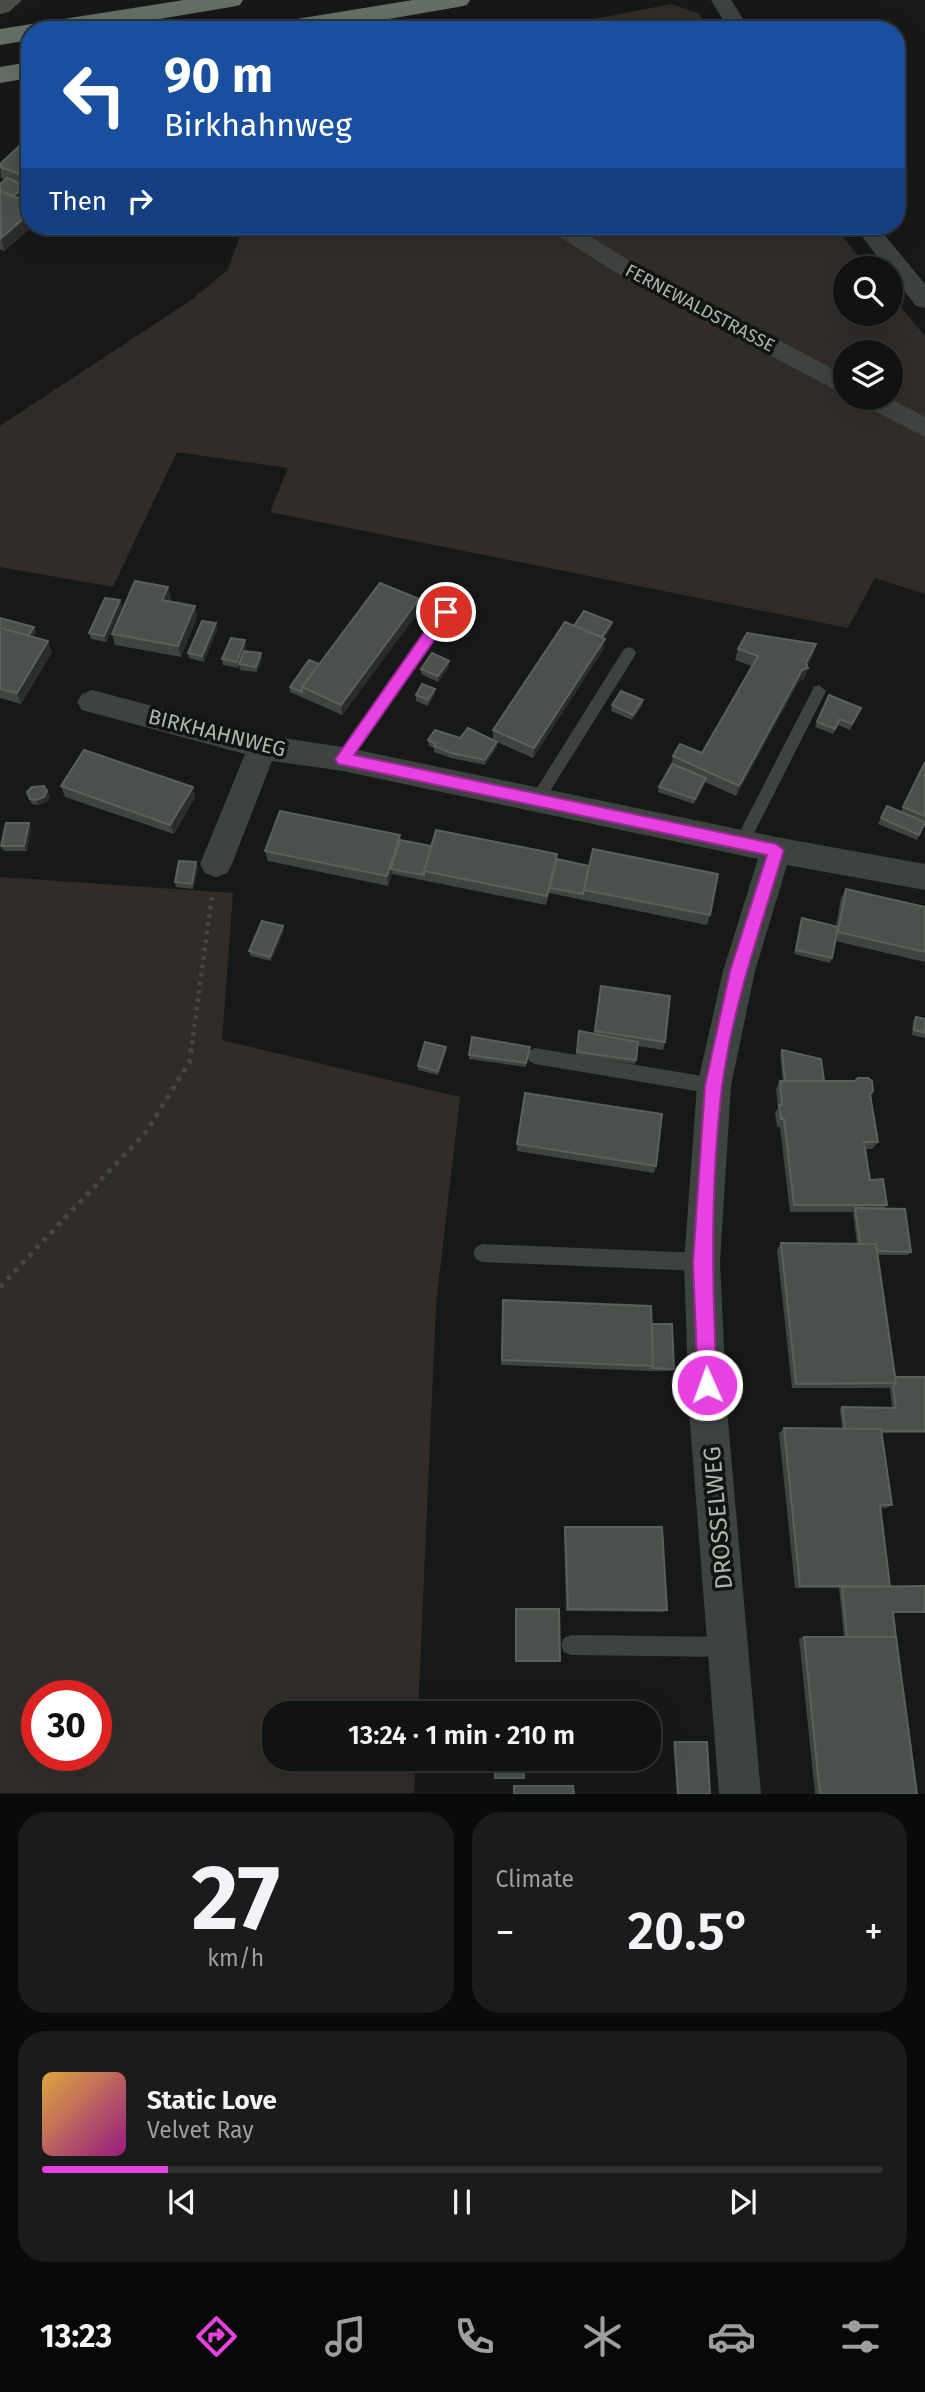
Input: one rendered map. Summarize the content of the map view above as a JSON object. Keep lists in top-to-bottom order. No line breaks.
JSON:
{"streets":{"street":["FERNEWALDSTRASSE","BIRKHAHNWEG","DROSSELWEG"]},"crossings":[["BIRKHAHNWEG","DROSSELWEG"]],"page":{"turn":["90 m","Birkhahnweg"],"then":"Then","limit":"30","trip":"13:24 · 1 min · 210 m","tile":[["27","km/h"],"Climate"],"heat":["−","20.5°","+"],"song":["Static Love","Velvet Ray"],"tabs":"13:23"}}
